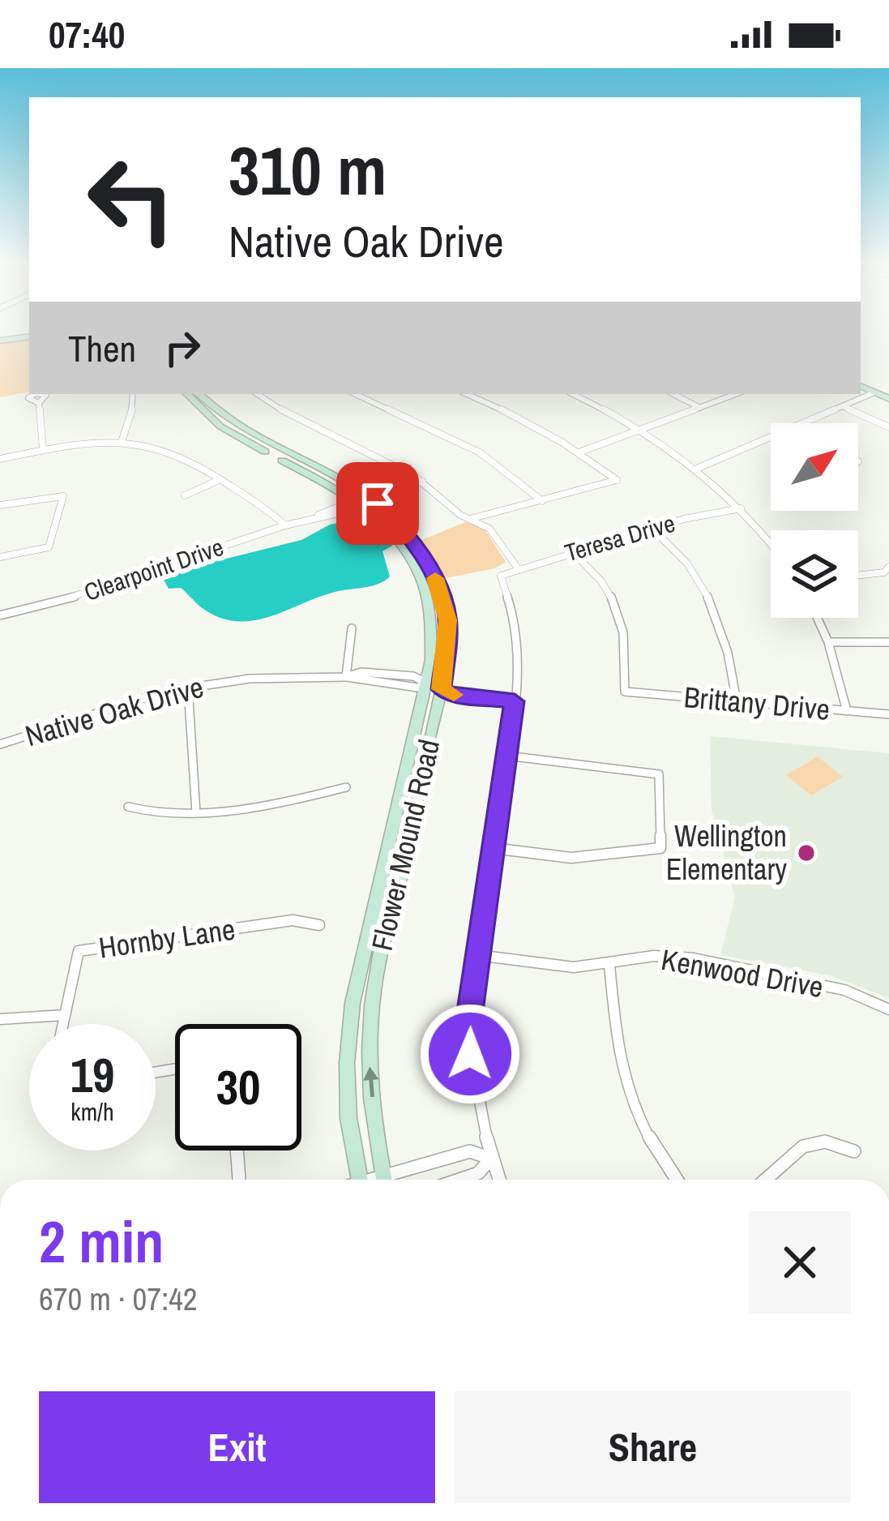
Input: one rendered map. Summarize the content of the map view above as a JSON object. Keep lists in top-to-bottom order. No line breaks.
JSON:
{"streets":{"main road":["Flower Mound Road"],"street":["Teresa Drive","Clearpoint Drive","Brittany Drive","Native Oak Drive","Hornby Lane","Kenwood Drive"]},"crossings":[["Teresa Drive","Brittany Drive"],["Teresa Drive","Native Oak Drive"],["Clearpoint Drive","Flower Mound Road"],["Native Oak Drive","Flower Mound Road"]],"places":["Wellington Elementary"],"north":"top right","page":{"status":"07:40","turn":["310 m","Native Oak Drive"],"then":"Then","speed":"19 km/h","limit":"30","heading":["2 min","670 m · 07:42"],"buttons":["Exit","Share"]}}
